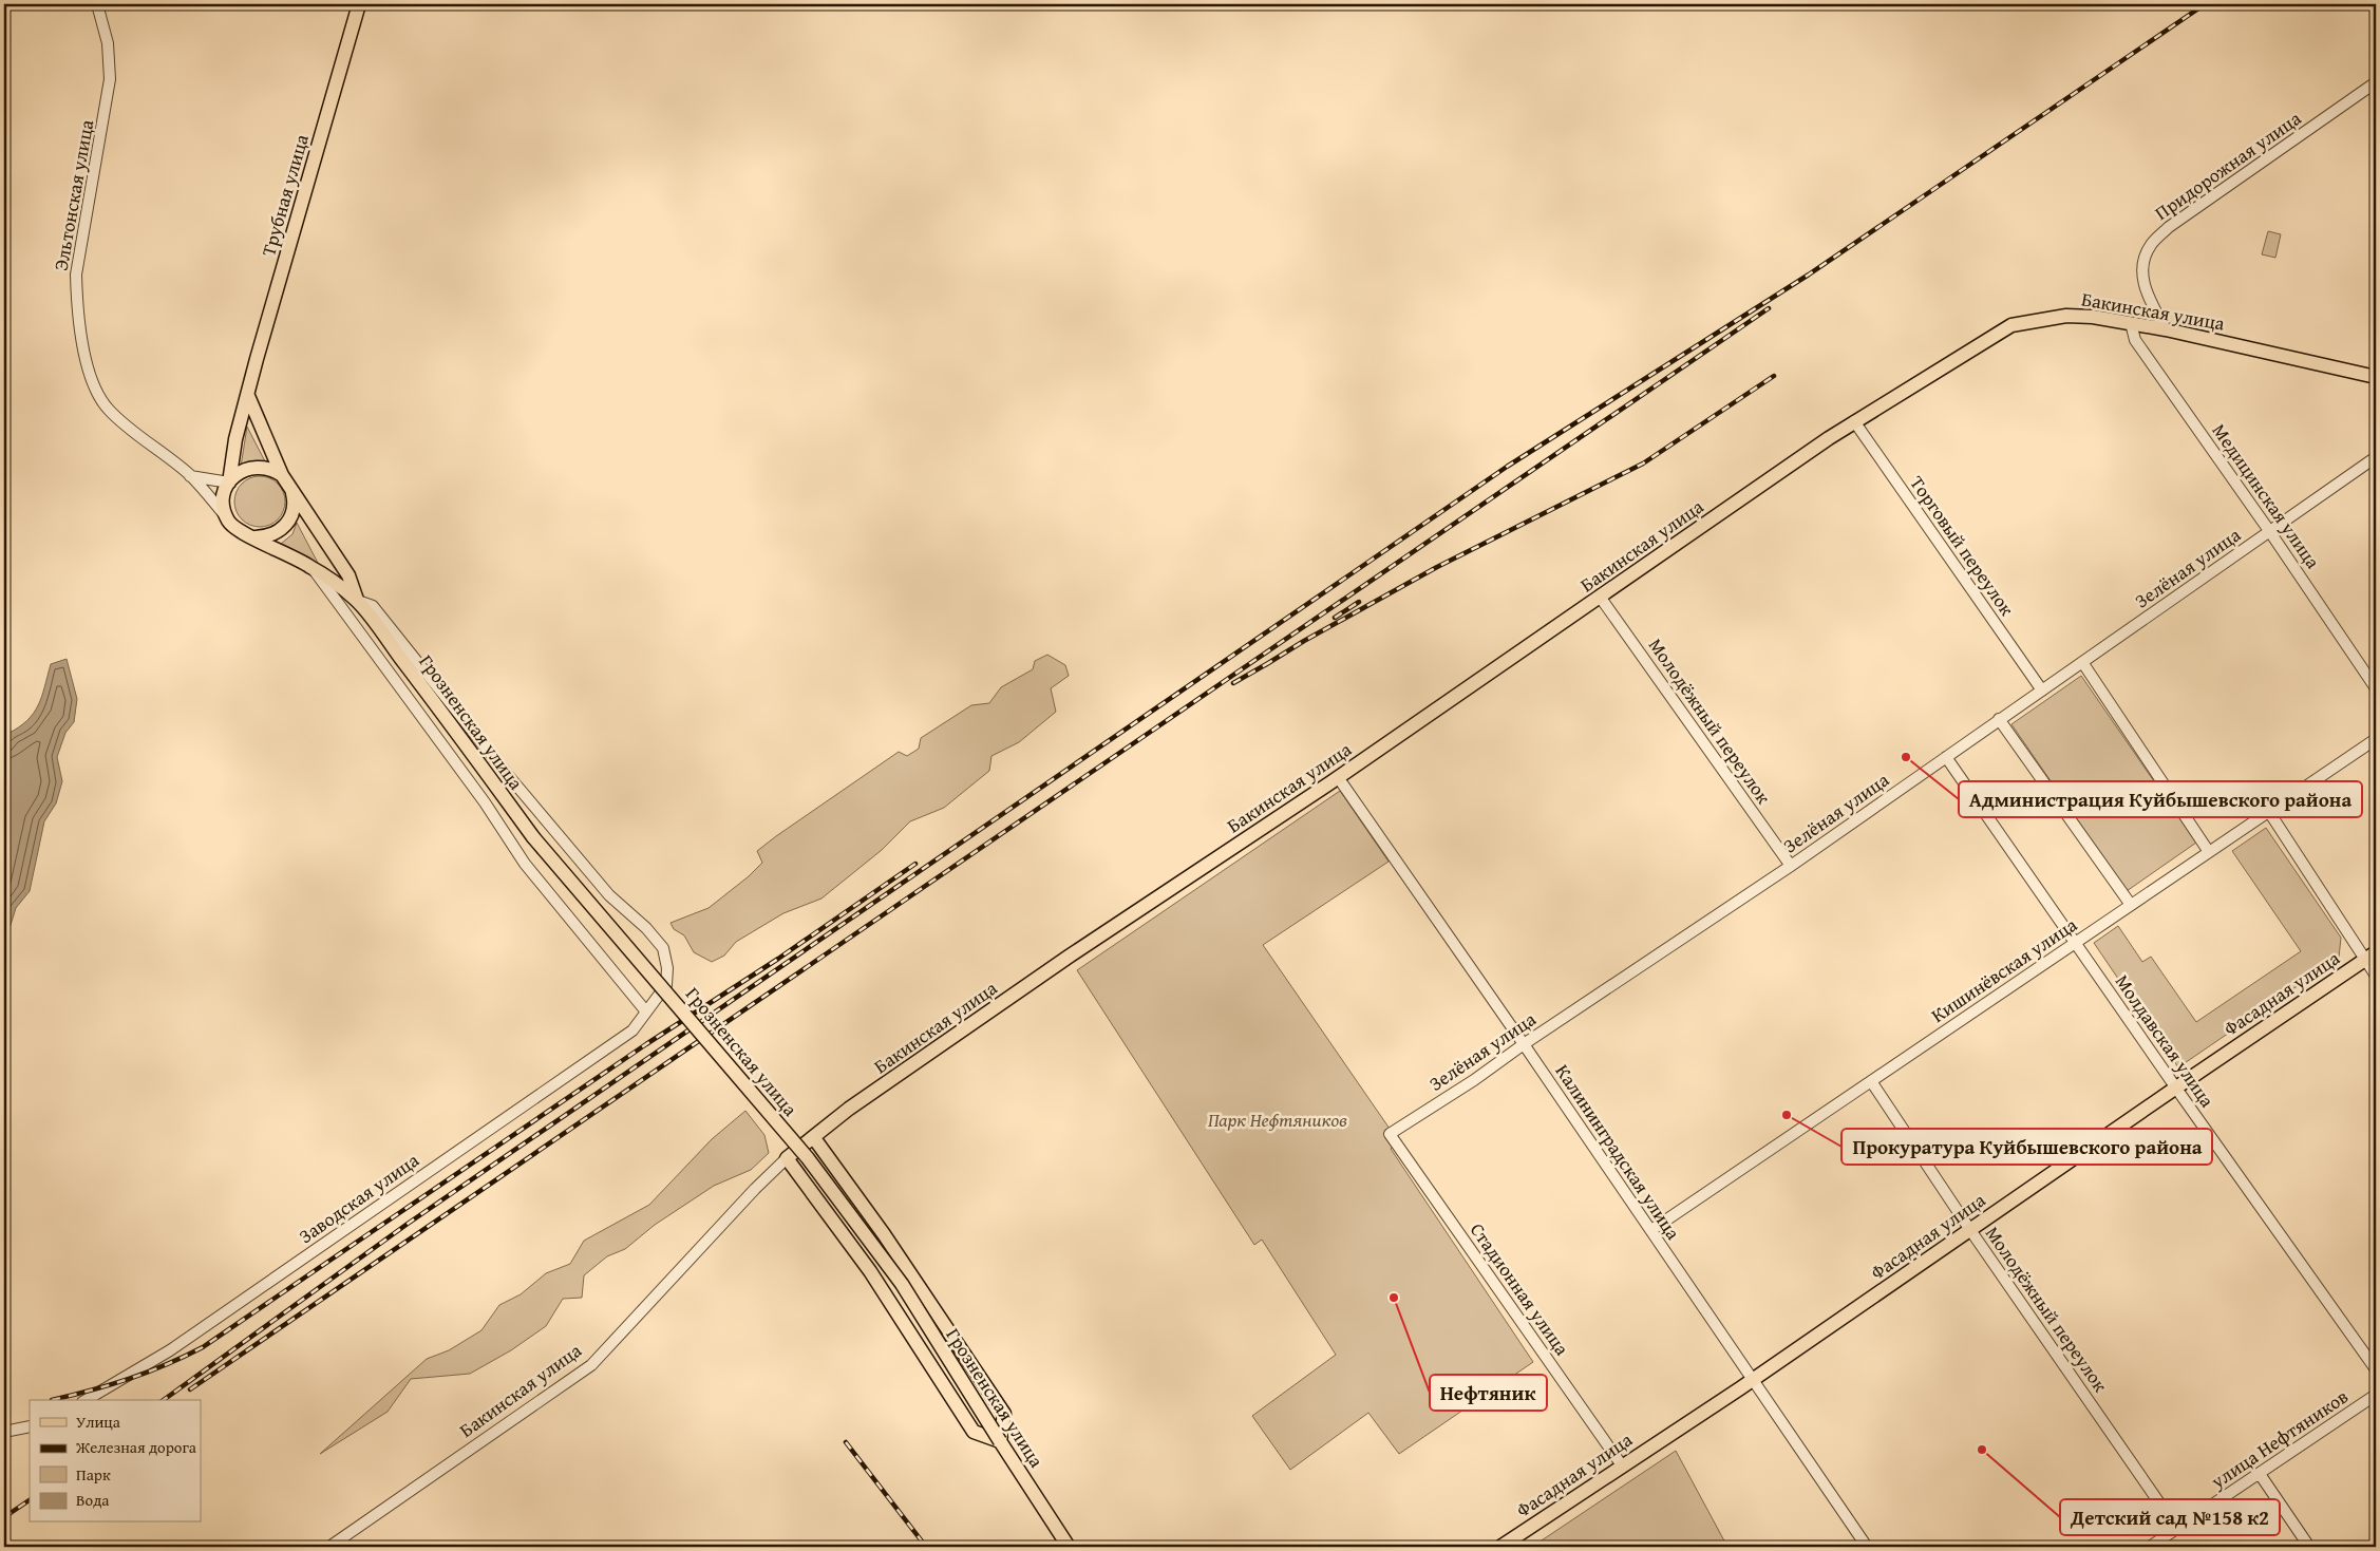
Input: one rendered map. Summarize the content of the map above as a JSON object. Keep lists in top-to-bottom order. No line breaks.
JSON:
{"streets":{"main road":["Трубная улица","Бакинская улица","Грозненская улица","Фасадная улица"],"street":["Придорожная улица","Эльтонская улица","Медицинская улица","Торговый переулок","Зелёная улица","Молодёжный переулок","Кишинёвская улица","Молдавская улица","Калининградская улица","Заводская улица","Стадионная улица","улица Нефтяников"]},"crossings":[["Придорожная улица","Бакинская улица"],["Эльтонская улица","Трубная улица"],["Бакинская улица","Медицинская улица"],["Бакинская улица","Торговый переулок"],["Бакинская улица","Молодёжный переулок"],["Бакинская улица","Калининградская улица"],["Медицинская улица","Зелёная улица"],["Торговый переулок","Зелёная улица"],["Зелёная улица","Молодёжный переулок"],["Зелёная улица","Молдавская улица"],["Зелёная улица","Калининградская улица"],["Зелёная улица","Стадионная улица"],["Молодёжный переулок","Кишинёвская улица"],["Молодёжный переулок","Фасадная улица"],["Молодёжный переулок","улица Нефтяников"],["Грозненская улица","Заводская улица"],["Кишинёвская улица","Молдавская улица"],["Кишинёвская улица","Калининградская улица"],["Фасадная улица","Молдавская улица"],["Фасадная улица","Калининградская улица"],["Фасадная улица","Стадионная улица"]],"parks":["Парк Нефтяников"],"places":["Администрация Куйбышевского района","Прокуратура Куйбышевского района","Нефтяник","Детский сад №158 к2"],"legend":["Улица","Железная дорога","Парк","Вода"]}
